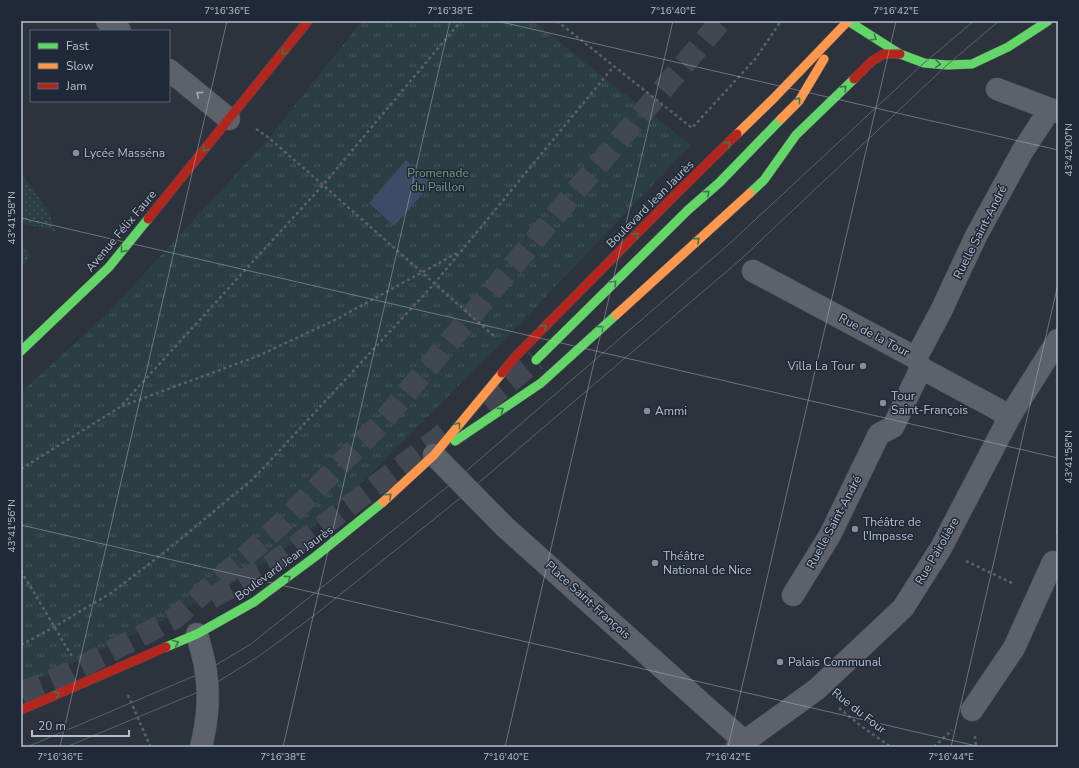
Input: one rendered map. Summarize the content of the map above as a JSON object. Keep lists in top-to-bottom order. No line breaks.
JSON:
{"streets":{"main road":["Boulevard Jean Jaurès","Avenue Félix Faure"],"street":["Ruelle Saint-André","Rue de la Tour","Rue Pairolière","Place Saint-François"],"path":["Rue du Four"]},"crossings":[["Boulevard Jean Jaurès","Place Saint-François"],["Ruelle Saint-André","Rue de la Tour"],["Rue de la Tour","Rue Pairolière"],["Rue Pairolière","Place Saint-François"],["Rue Pairolière","Rue du Four"]],"one_way":["Boulevard Jean Jaurès","Avenue Félix Faure"],"parks":["Promenade du Paillon"],"places":["Lycée Masséna","Villa La Tour","Tour Saint-François","Ammi","Théâtre de l'Impasse","Théâtre National de Nice","Palais Communal"],"legend":["Fast","Slow","Jam"],"scale_bar":"20 m","coordinates":["7°16'36\"E","7°16'38\"E","7°16'40\"E","7°16'42\"E","43°42'00\"N","43°41'58\"N","43°41'56\"N","7°16'44\"E"]}
